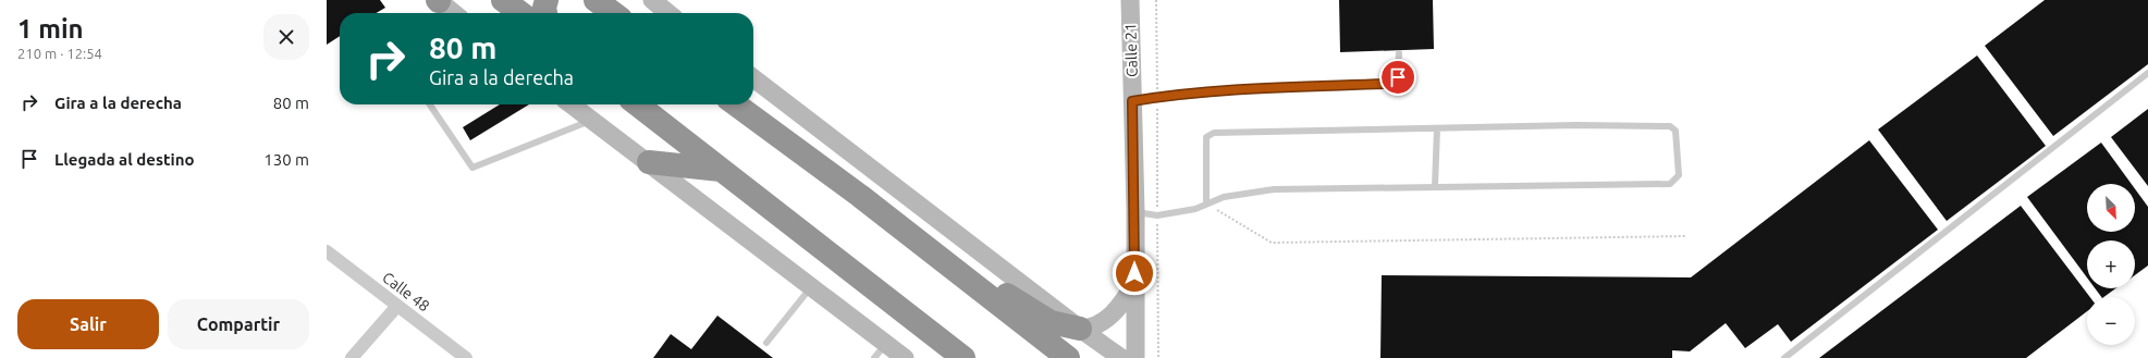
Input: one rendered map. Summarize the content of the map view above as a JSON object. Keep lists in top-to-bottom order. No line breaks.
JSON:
{"streets":{"main road":["Calle 21"],"street":["Calle 48"]},"north":"bottom right","page":{"heading":["1 min","210 m · 12:54"],"turn":["80 m","Gira a la derecha"],"list":[{"name":"Gira a la derecha","value":"80 m"},{"name":"Llegada al destino","value":"130 m"}],"map_buttons":["+","−"],"buttons":["Salir","Compartir"]}}
